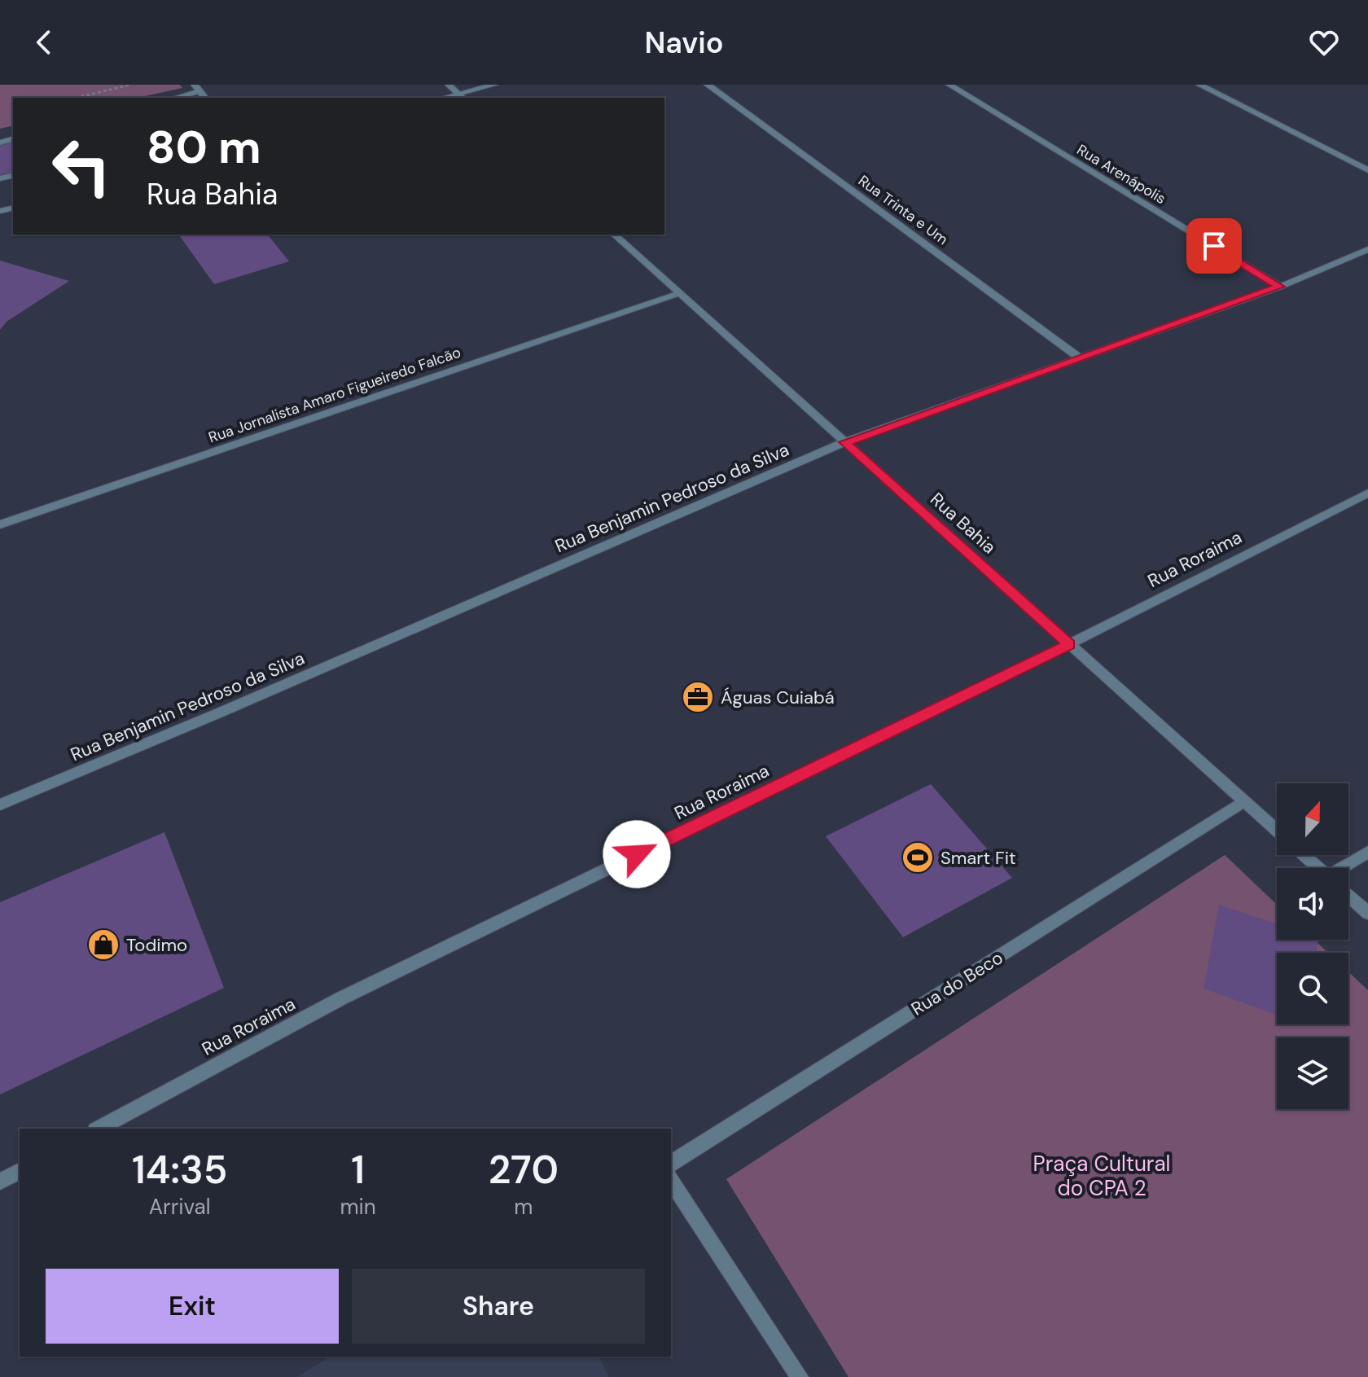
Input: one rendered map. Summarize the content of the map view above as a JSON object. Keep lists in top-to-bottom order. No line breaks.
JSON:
{"streets":{"street":["Rua Arenápolis","Rua Trinta e Um","Rua Jornalista Amaro Figueiredo Falcão","Rua Benjamin Pedroso da Silva","Rua Bahia","Rua Roraima","Rua do Beco"]},"crossings":[["Rua Arenápolis","Rua Benjamin Pedroso da Silva"],["Rua Trinta e Um","Rua Benjamin Pedroso da Silva"],["Rua Jornalista Amaro Figueiredo Falcão","Rua Bahia"],["Rua Benjamin Pedroso da Silva","Rua Bahia"],["Rua Bahia","Rua Roraima"],["Rua Bahia","Rua do Beco"]],"parks":["Praça Cultural do CPA 2"],"places":{"office":["Águas Cuiabá"],"sports":["Smart Fit"],"shop":["Todimo"]},"north":"top","page":{"header":"Navio","turn":["80 m","Rua Bahia"],"eta":["14:35","Arrival","1","min","270","m"],"buttons":["Exit","Share"]}}
